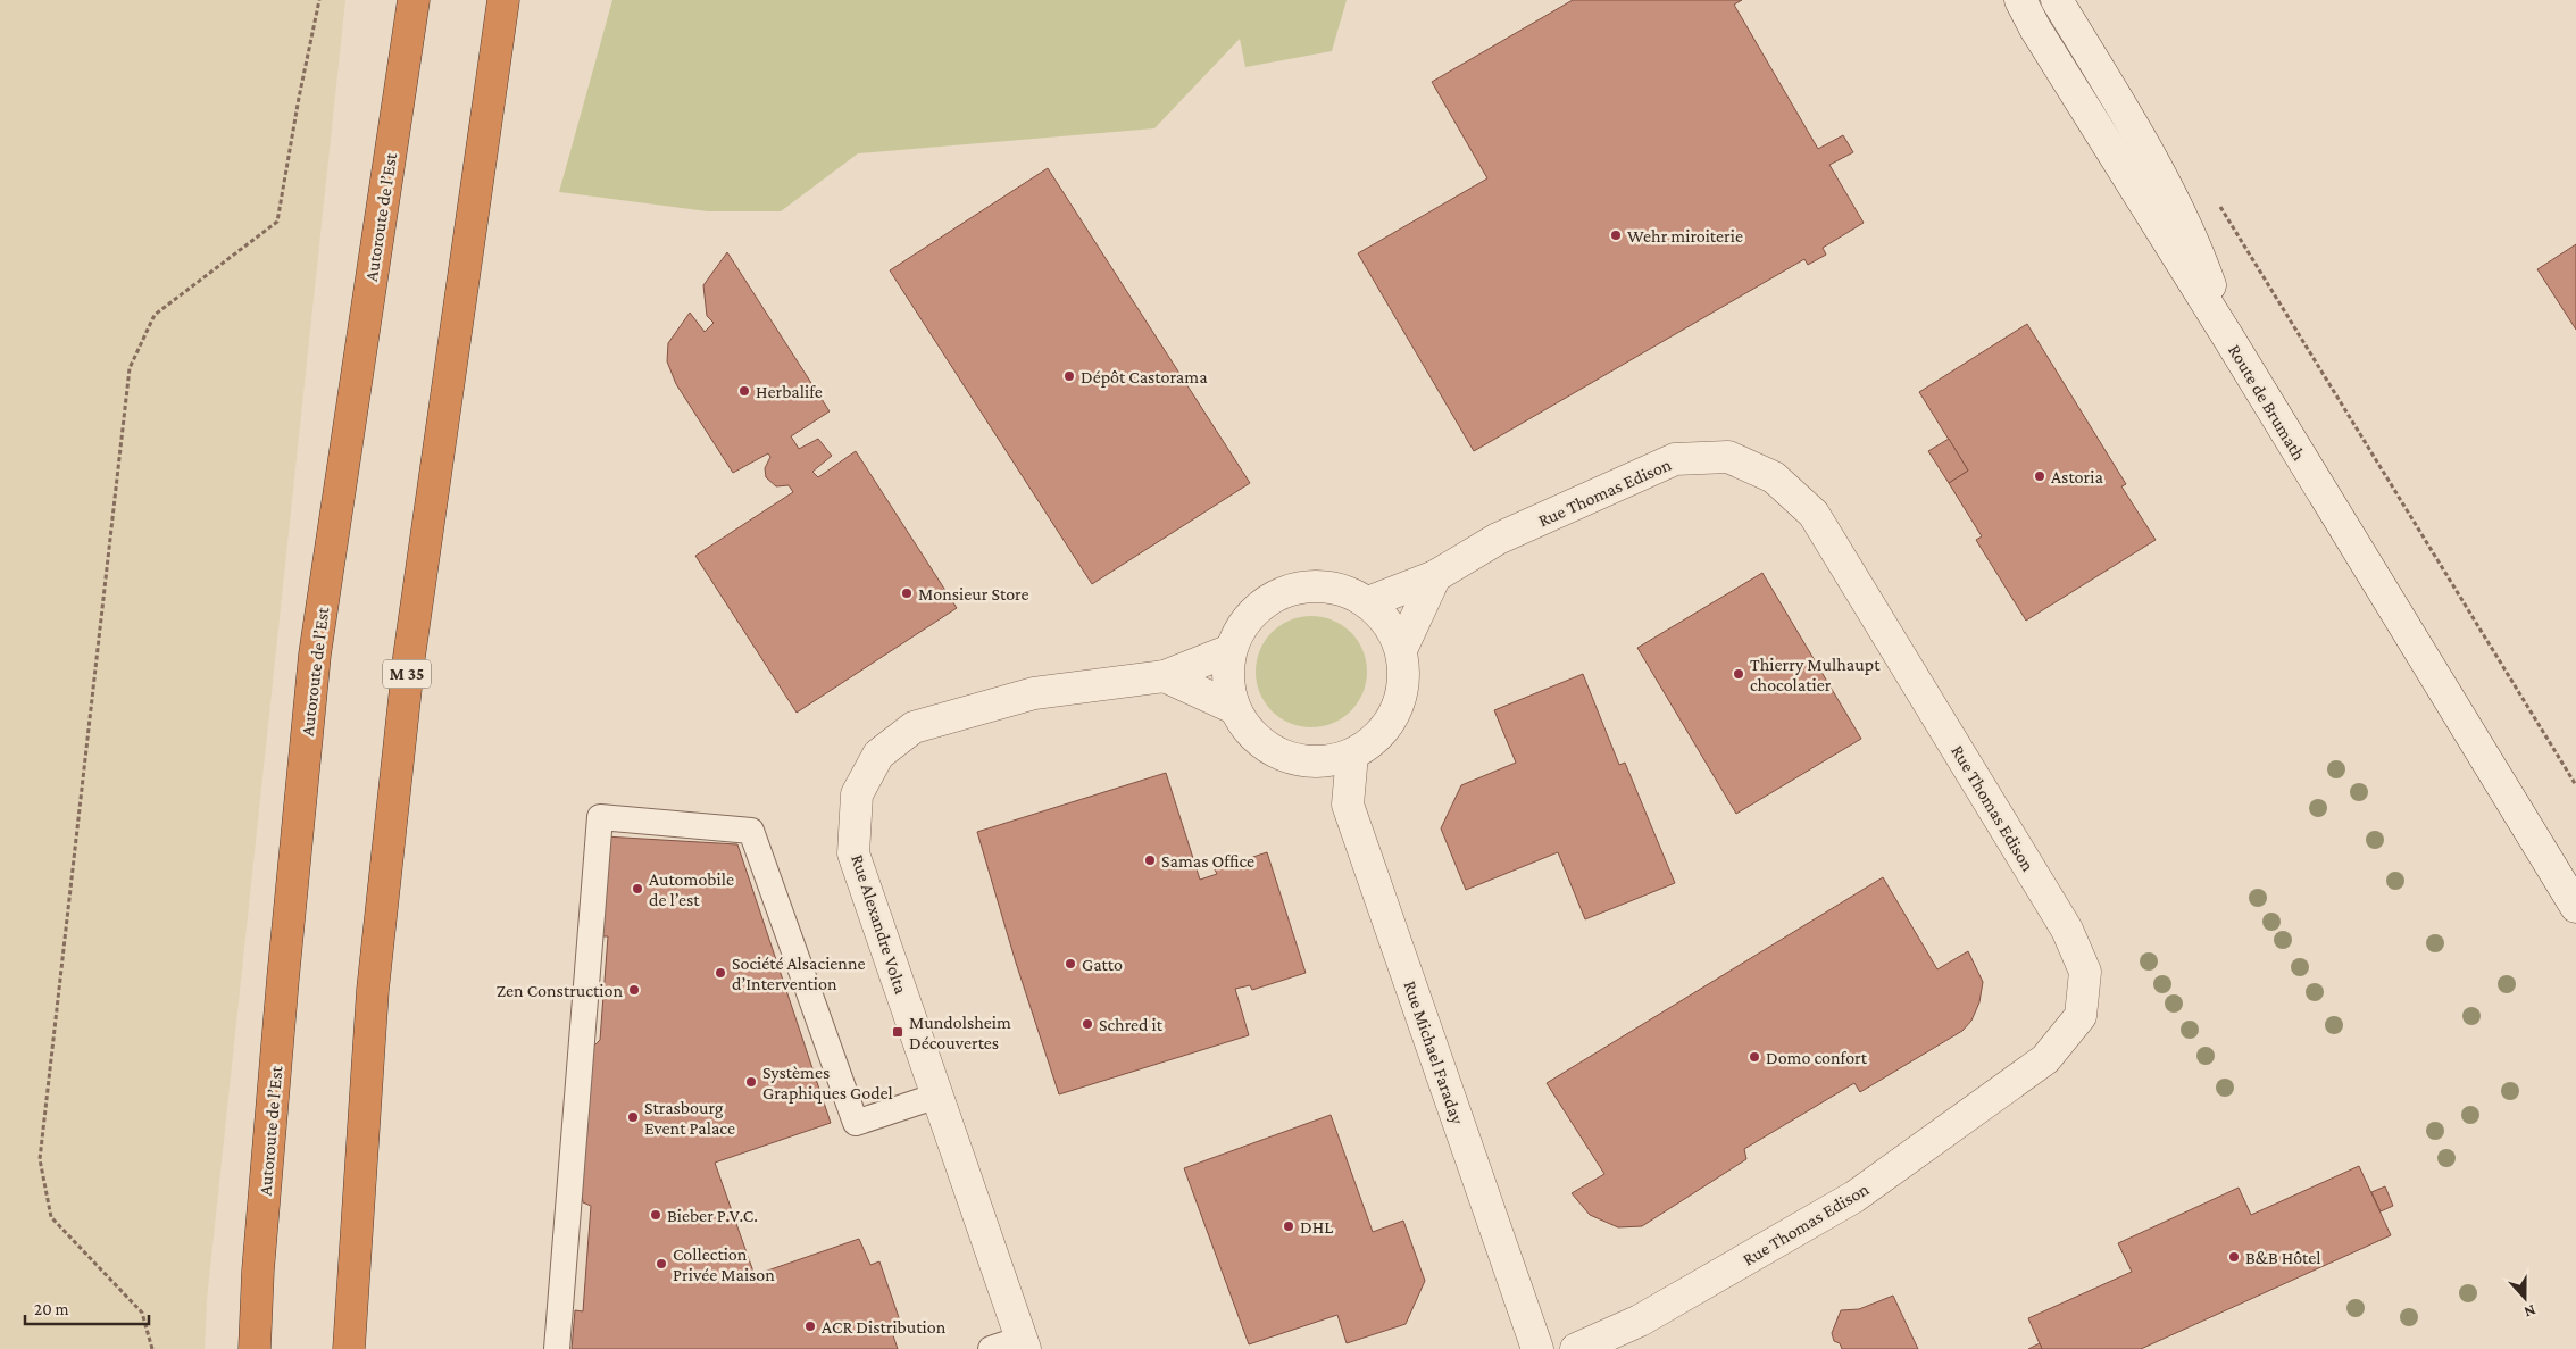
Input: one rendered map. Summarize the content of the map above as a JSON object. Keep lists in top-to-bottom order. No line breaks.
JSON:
{"streets":{"highway":["Autoroute de l’Est","M 35"],"street":["Route de Brumath","Rue Thomas Edison","Rue Alexandre Volta","Rue Michael Faraday"]},"crossings":[["Rue Thomas Edison","Rue Alexandre Volta"],["Rue Thomas Edison","Rue Michael Faraday"],["Rue Alexandre Volta","Rue Michael Faraday"]],"places":{"other":["Wehr miroiterie","Dépôt Castorama","Herbalife","Astoria","Monsieur Store","Thierry Mulhaupt chocolatier","Samas Office","Automobile de l’est","Gatto","Société Alsacienne d’Intervention","Zen Construction","Schred it","Domo confort","Systèmes Graphiques Godel","Strasbourg Event Palace","Bieber P.V.C.","DHL","B&B Hôtel","Collection Privée Maison","ACR Distribution"],"transit":["Mundolsheim Découvertes"]},"scale_bar":"20 m","north":"bottom"}
